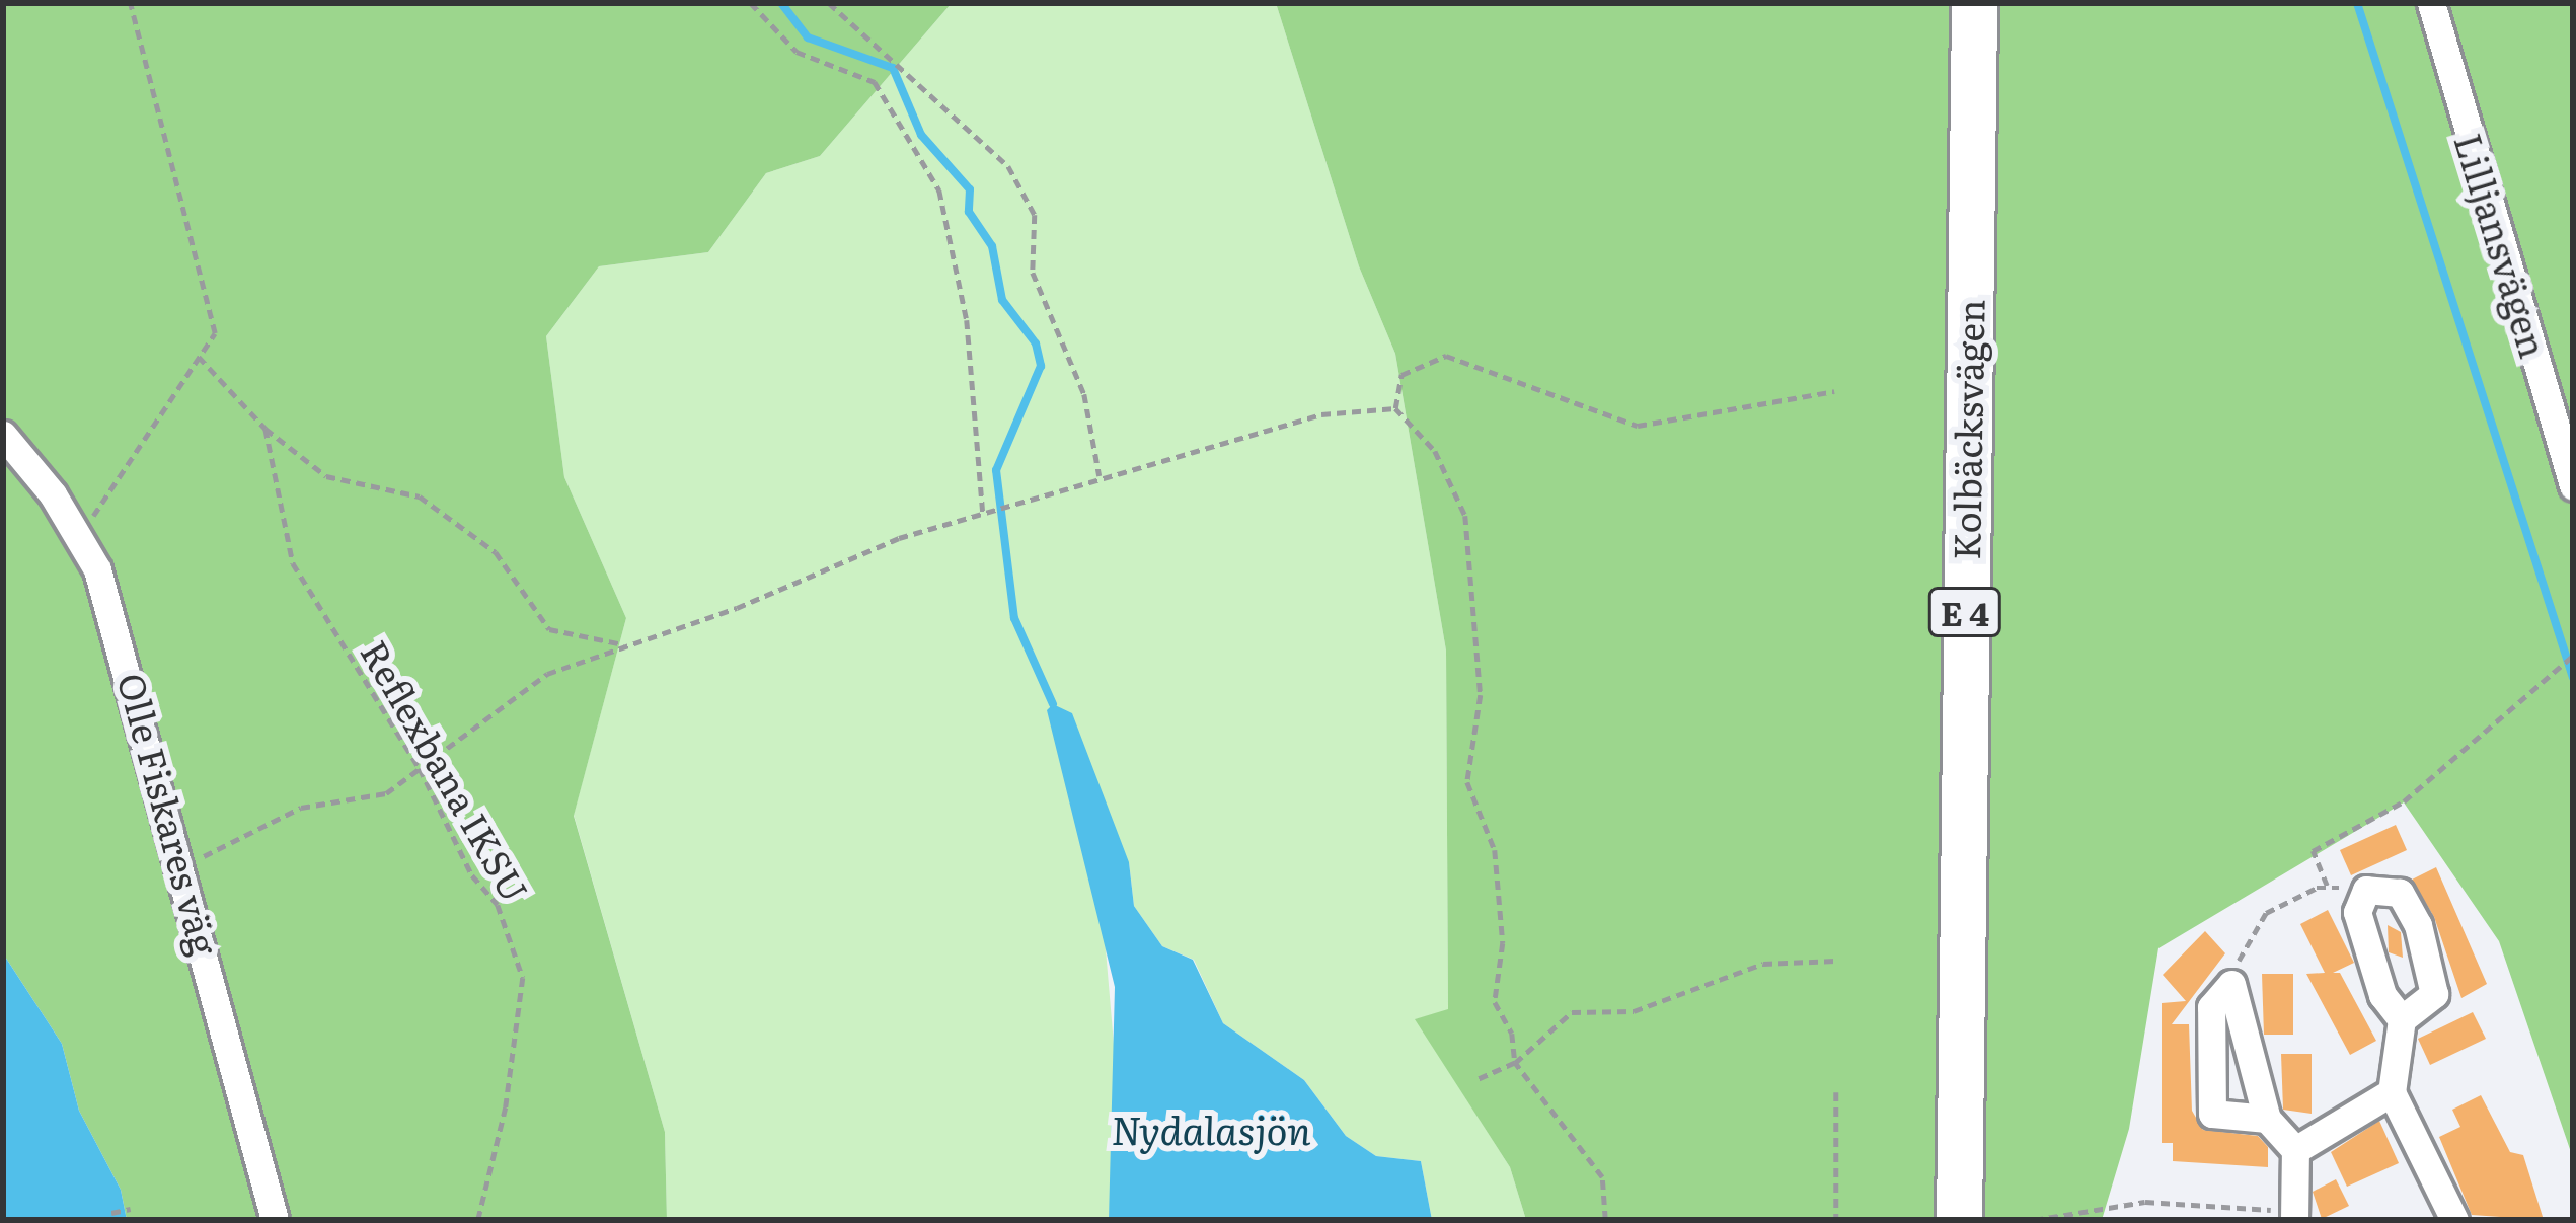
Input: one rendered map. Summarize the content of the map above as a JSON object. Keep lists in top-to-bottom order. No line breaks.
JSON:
{"streets":{"highway":["Kolbäcksvägen","E 4"],"street":["Lilljansvägen","Olle Fiskares väg"],"path":["Reflexbana IKSU"]},"water":["Nydalasjön"]}
